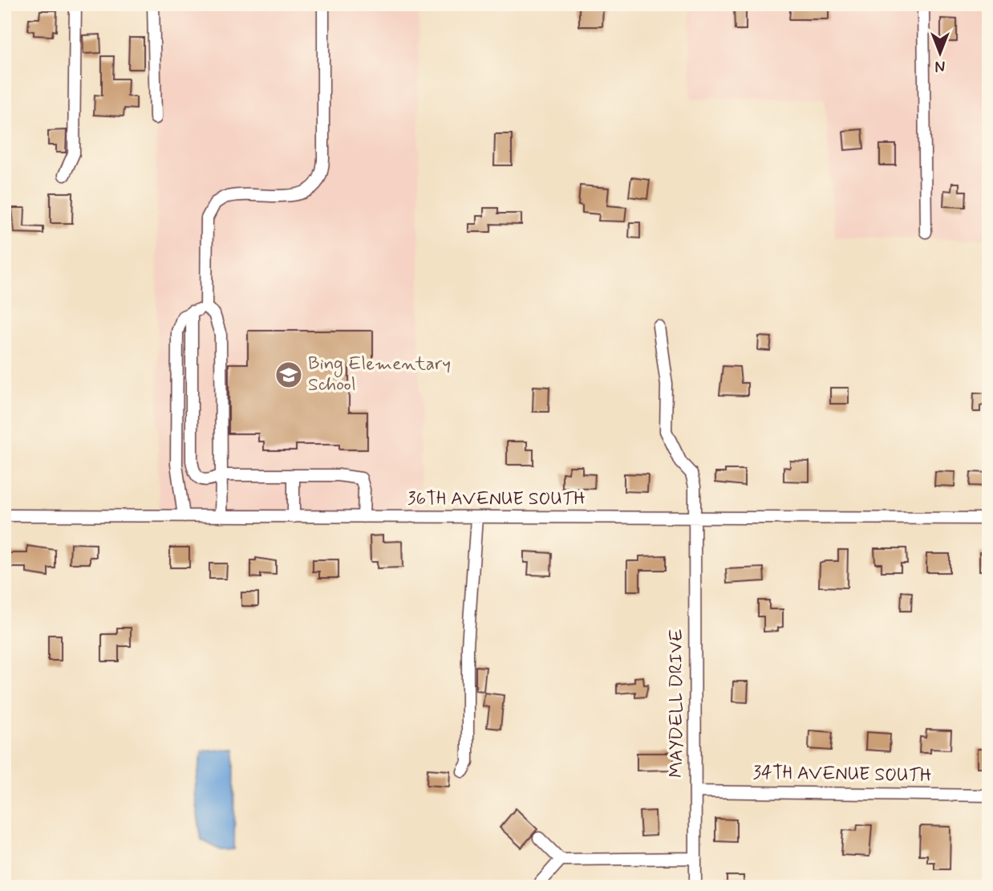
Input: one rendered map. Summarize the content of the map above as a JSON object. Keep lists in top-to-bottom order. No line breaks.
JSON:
{"streets":{"street":["36TH AVENUE SOUTH","MAYDELL DRIVE","34TH AVENUE SOUTH"]},"crossings":[["36TH AVENUE SOUTH","MAYDELL DRIVE"],["MAYDELL DRIVE","34TH AVENUE SOUTH"]],"places":{"school or university":["Bing Elementary School"]},"north":"bottom"}
